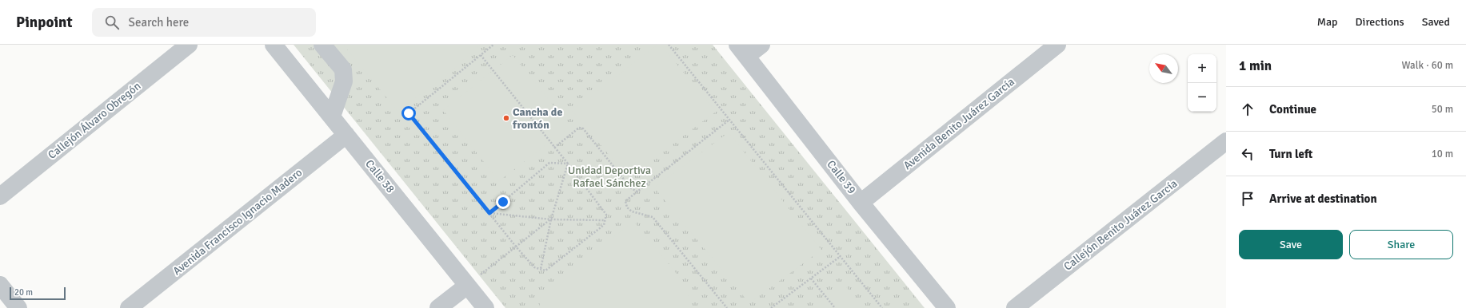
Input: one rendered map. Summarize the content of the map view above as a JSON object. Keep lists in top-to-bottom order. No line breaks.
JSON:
{"streets":{"street":["Callejón Álvaro Obregón","Avenida Benito Juárez García","Calle 38","Calle 39","Avenida Francisco Ignacio Madero","Callejón Benito Juárez García"]},"crossings":[["Avenida Benito Juárez García","Calle 39"],["Calle 38","Avenida Francisco Ignacio Madero"]],"parks":["Unidad Deportiva Rafael Sánchez"],"places":["Cancha de frontón"],"scale_bar":"20 m","north":"top left","page":{"header":"Pinpoint","search":"Search here","nav":["Map","Directions","Saved"],"heading":["1 min","Walk · 60 m"],"map_buttons":["+","−"],"list":[["Continue","50 m"],["Turn left","10 m"],"Arrive at destination"],"buttons":["Save","Share"],"scale":"20 m"}}
